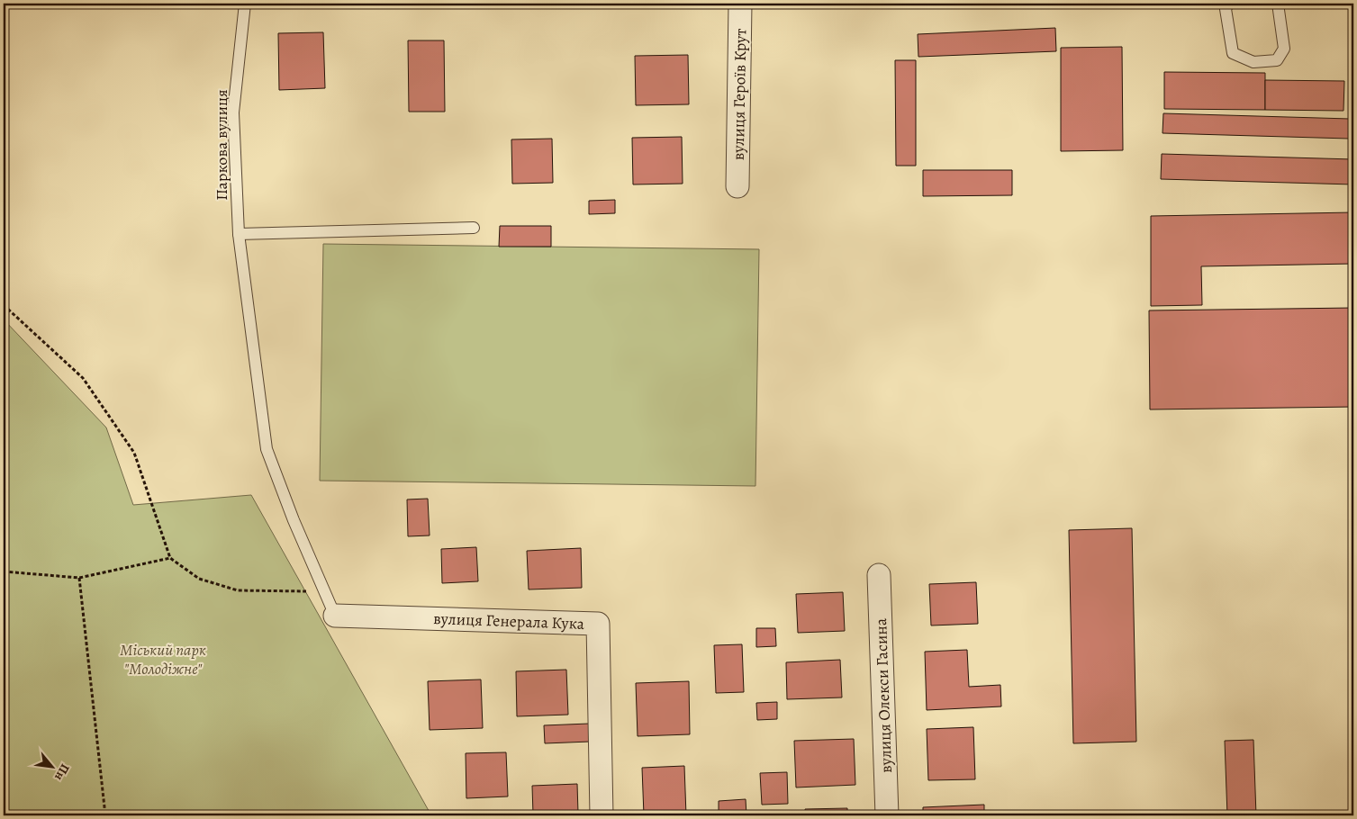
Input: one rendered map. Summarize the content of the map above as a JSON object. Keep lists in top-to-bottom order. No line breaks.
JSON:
{"streets":{"street":["вулиця Героїв Крут","вулиця Генерала Кука","вулиця Олекси Гасина"],"lane":["Паркова вулиця"]},"crossings":[["Паркова вулиця","вулиця Генерала Кука"]],"parks":["Міський парк \"Молодіжне\""],"north":"bottom right"}
